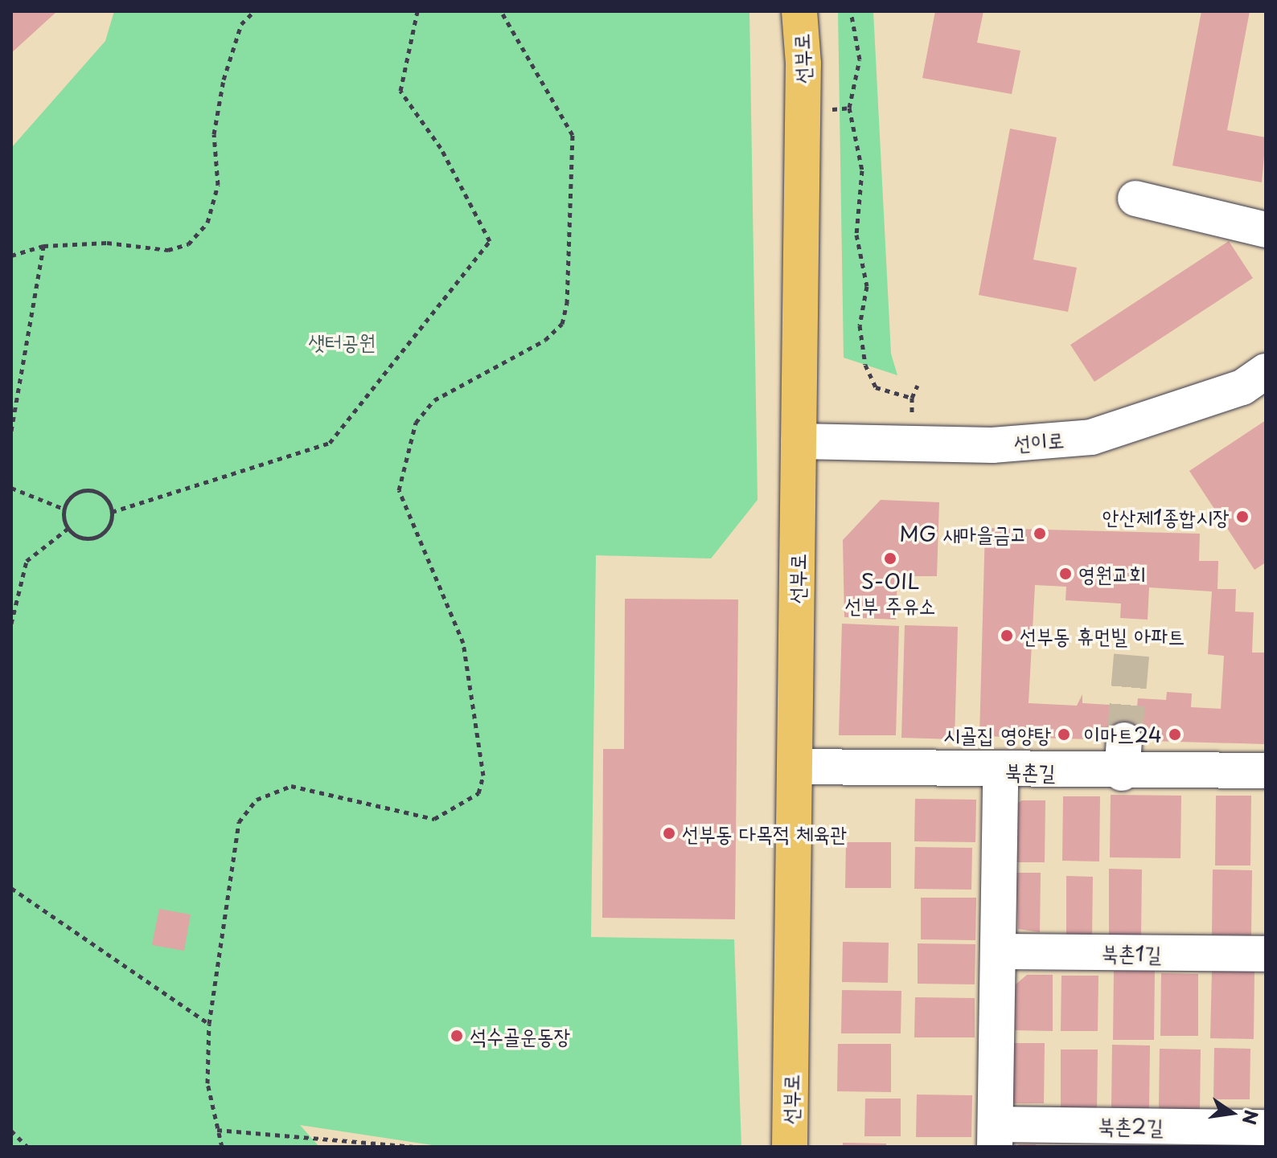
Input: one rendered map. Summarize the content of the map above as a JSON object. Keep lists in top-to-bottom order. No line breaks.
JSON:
{"streets":{"main road":["선부로"],"street":["선이로","북촌길","북촌1길","북촌2길"]},"crossings":[["선부로","선이로"],["선부로","북촌길"]],"parks":["샛터공원"],"places":["안산제1종합시장","MG 새마을금고","S-OIL 선부 주유소","영원교회","선부동 휴먼빌 아파트","시골집 영양탕","이마트24","선부동 다목적 체육관","석수골운동장"],"north":"right"}
